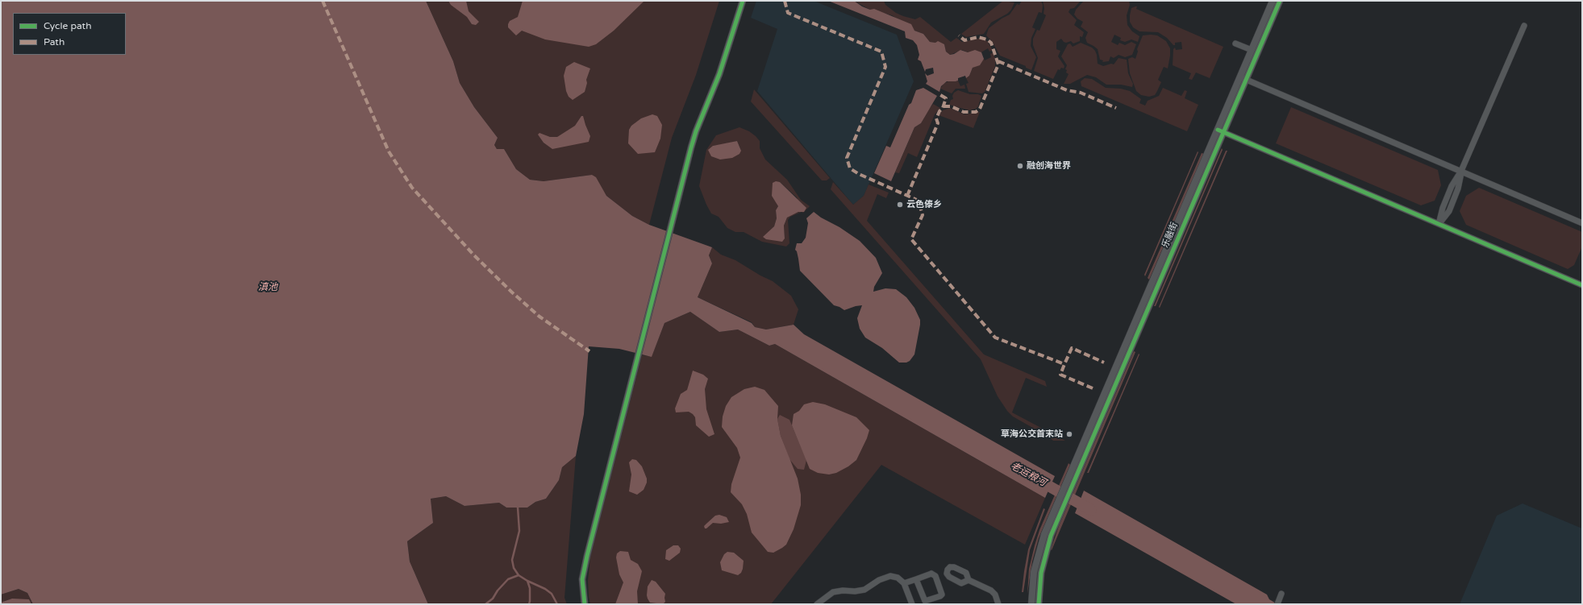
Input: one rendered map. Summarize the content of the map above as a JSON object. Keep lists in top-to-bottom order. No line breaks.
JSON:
{"streets":{"street":["乐融街"]},"water":["滇池","老运粮河"],"places":["融创海世界","云色傣乡","草海公交首末站"],"legend":["Cycle path","Path"]}
